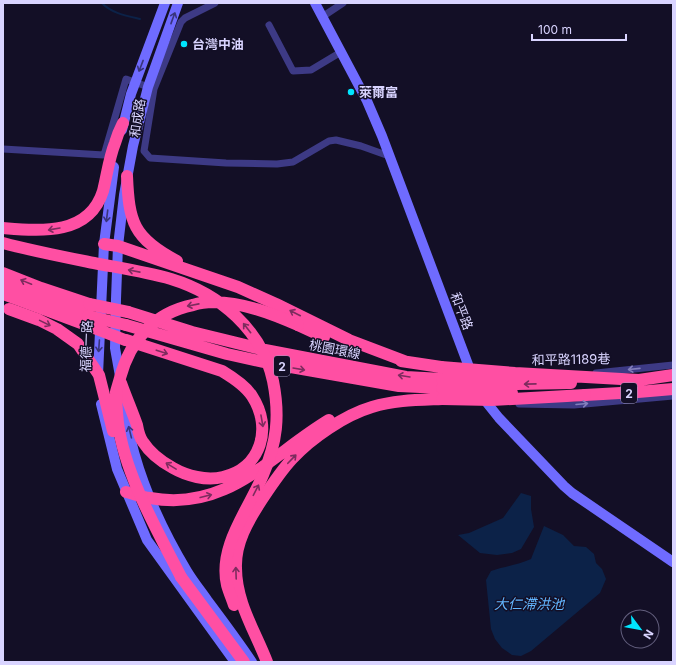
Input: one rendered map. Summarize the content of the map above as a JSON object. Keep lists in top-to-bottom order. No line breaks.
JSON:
{"streets":{"highway":["桃園環線","2"],"main road":["和平路","福德一路"],"street":["和成路","和平路1189巷"]},"crossings":[["和成路","和平路"],["和成路","福德一路"],["和平路","和平路1189巷"],["桃園環線","2"]],"water":["大仁滯洪池"],"places":["台灣中油","萊爾富"],"scale_bar":"100 m","north":"bottom right"}
